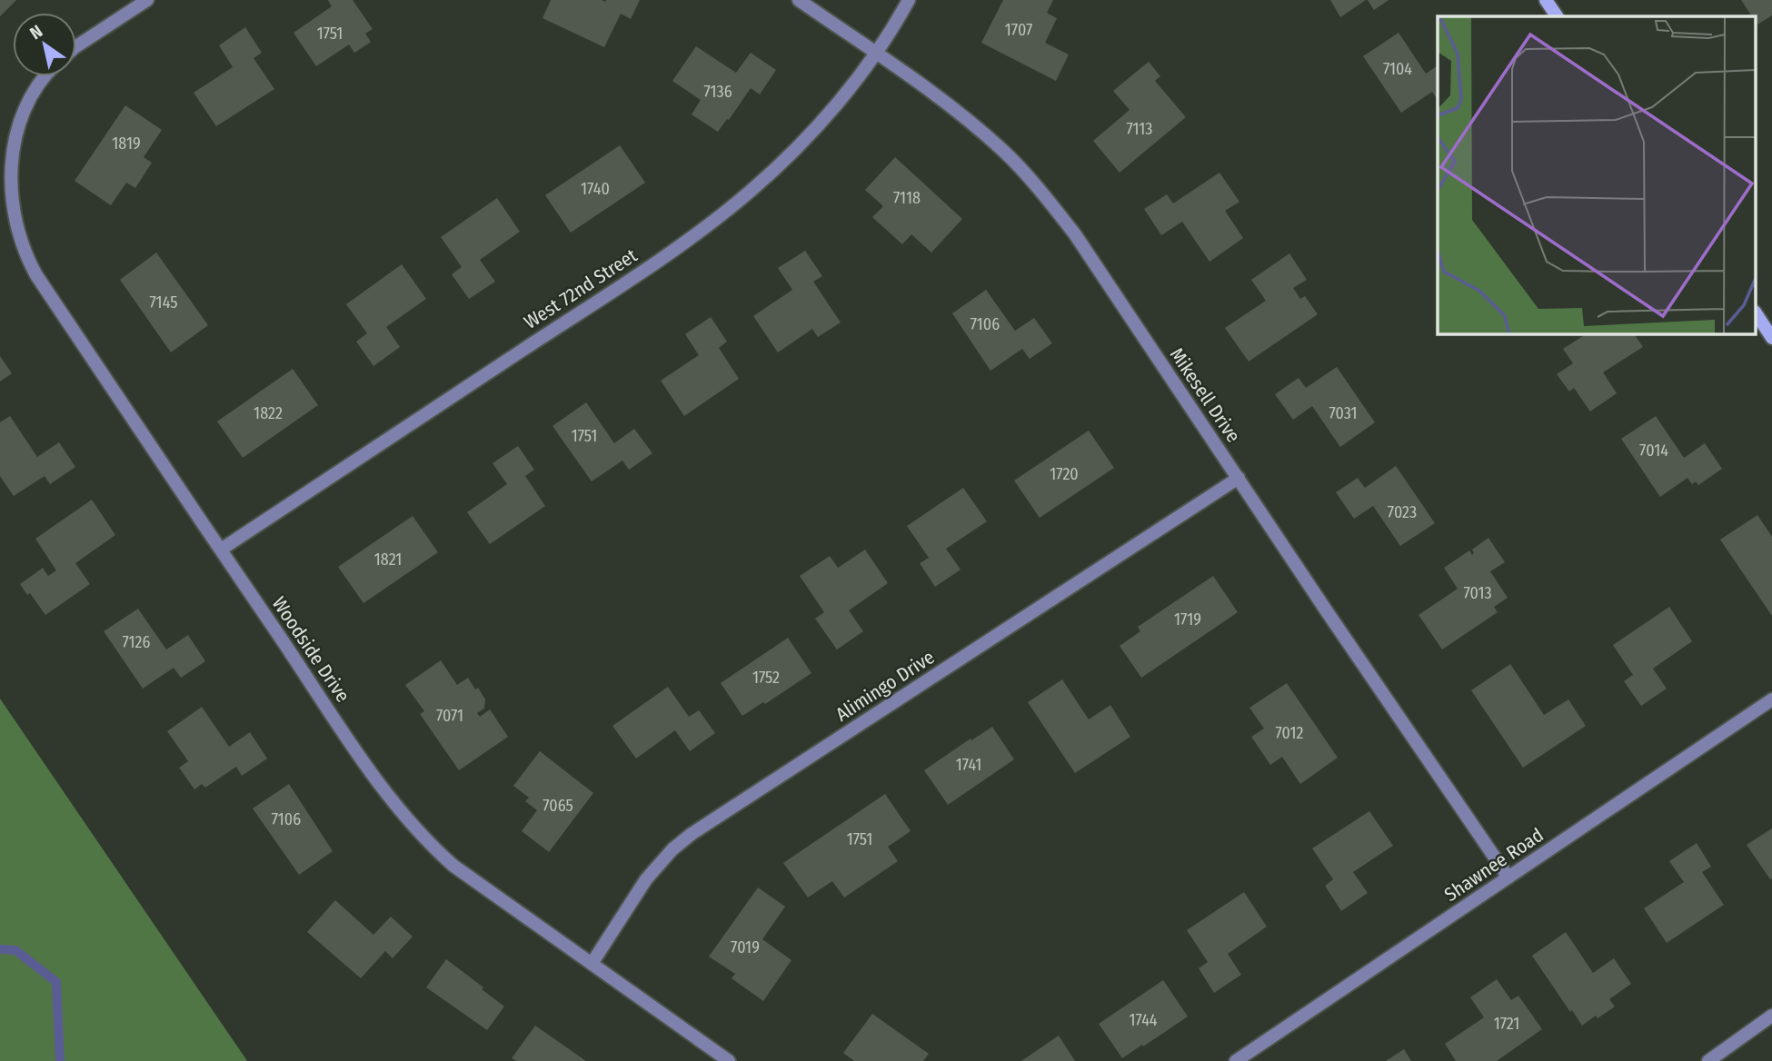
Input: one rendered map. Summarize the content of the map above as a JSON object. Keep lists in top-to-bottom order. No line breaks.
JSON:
{"streets":{"street":["West 72nd Street","Mikesell Drive","Woodside Drive","Alimingo Drive","Shawnee Road"]},"crossings":[["West 72nd Street","Mikesell Drive"],["West 72nd Street","Woodside Drive"],["Mikesell Drive","Alimingo Drive"],["Mikesell Drive","Shawnee Road"],["Woodside Drive","Alimingo Drive"]],"house_numbers":["1707","1751","7104","7136","7113","1819","1740","7118","7145","7106","1822","7031","1751","7014","1720","7023","1821","7013","1719","7126","1752","7071","7012","1741","7065","7106","1751","7019","1744","1721"],"north":"top left"}
